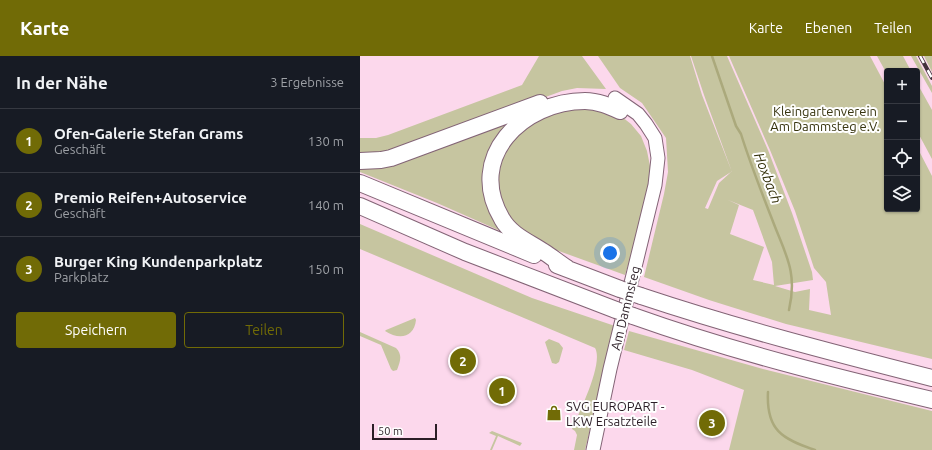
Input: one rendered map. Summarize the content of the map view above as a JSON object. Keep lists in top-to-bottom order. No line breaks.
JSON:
{"streets":{"main road":["Am Dammsteg"]},"water":["Hoxbach"],"parks":["Kleingartenverein Am Dammsteg e.V."],"places":{"shop":["SVG EUROPART - LKW Ersatzteile"]},"scale_bar":"50 m","page":{"header":"Karte","nav":["Karte","Ebenen","Teilen"],"heading":["In der Nähe","3 Ergebnisse"],"map_buttons":["+","−"],"list":[{"mark":"1","name":"Ofen-Galerie Stefan Grams","note":"Geschäft","value":"130 m"},{"mark":"2","name":"Premio Reifen+Autoservice","note":"Geschäft","value":"140 m"},{"mark":"3","name":"Burger King Kundenparkplatz","note":"Parkplatz","value":"150 m"}],"buttons":["Speichern","Teilen"],"pins":["2","1","3"],"scale":"50 m"}}
